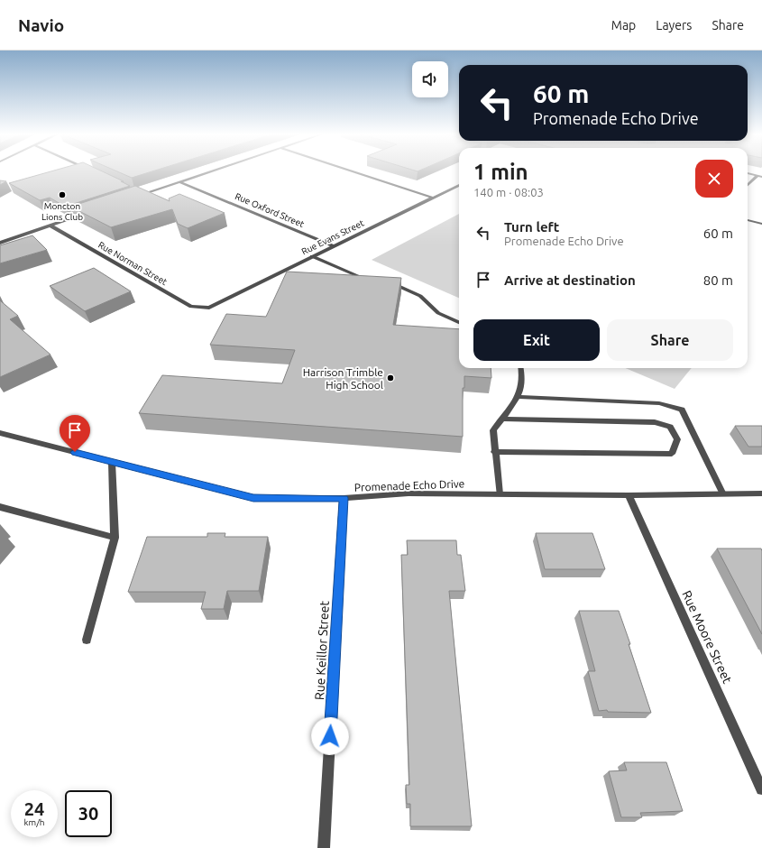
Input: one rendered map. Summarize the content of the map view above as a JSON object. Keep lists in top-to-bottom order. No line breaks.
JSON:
{"streets":{"street":["Rue Oxford Street","Rue Evans Street","Rue Norman Street","Promenade Echo Drive","Rue Moore Street","Rue Keillor Street"]},"crossings":[["Rue Oxford Street","Rue Evans Street"],["Rue Evans Street","Rue Norman Street"],["Promenade Echo Drive","Rue Moore Street"],["Promenade Echo Drive","Rue Keillor Street"]],"places":["Moncton Lions Club","Harrison Trimble High School"],"page":{"header":"Navio","nav":["Map","Layers","Share"],"turn":["60 m","Promenade Echo Drive"],"heading":["1 min","140 m · 08:03"],"list":[{"name":"Turn left","note":"Promenade Echo Drive","value":"60 m"},{"name":"Arrive at destination","value":"80 m"}],"buttons":["Exit","Share"],"speed":"24 km/h","limit":"30"}}
